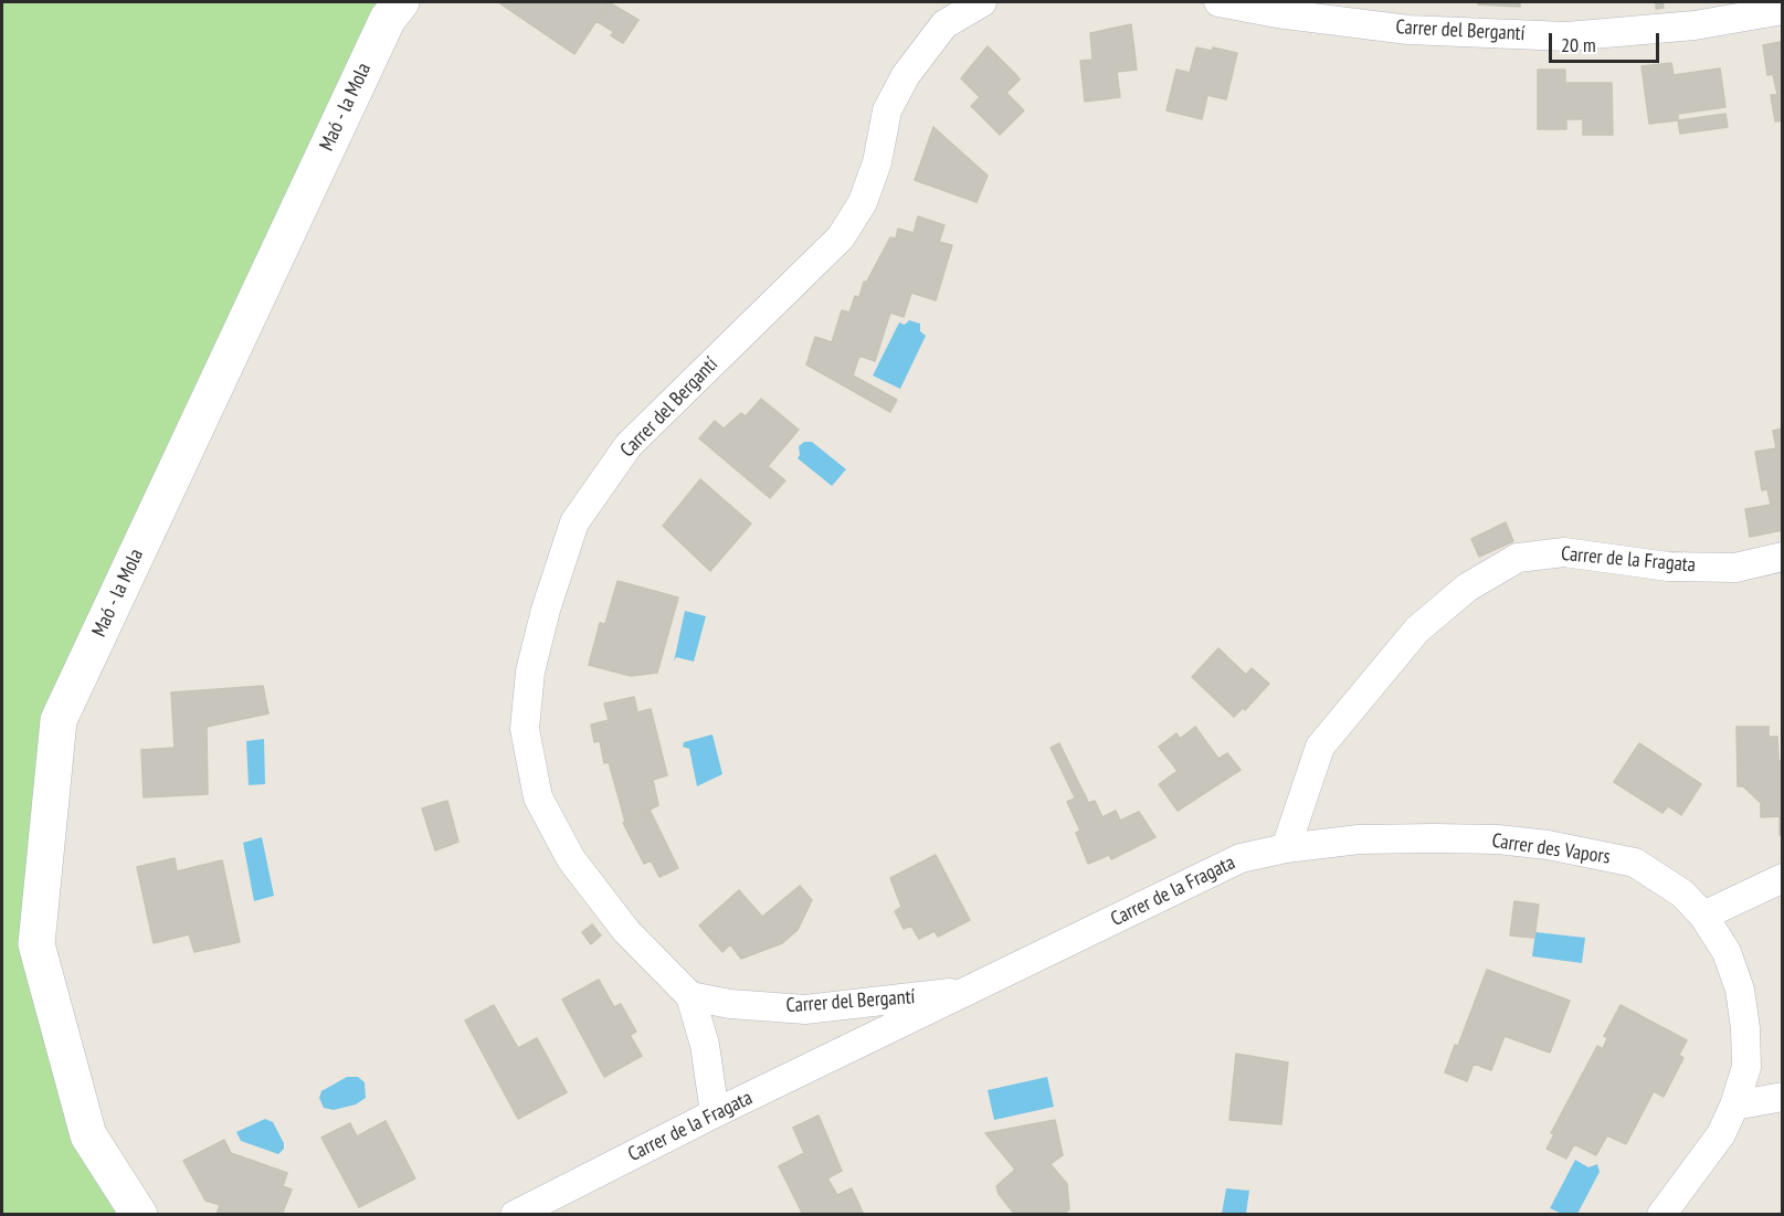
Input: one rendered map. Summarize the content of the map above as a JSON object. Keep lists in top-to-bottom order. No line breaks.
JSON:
{"streets":{"street":["Carrer del Bergantí","Maó - la Mola","Carrer de la Fragata","Carrer des Vapors"]},"crossings":[["Carrer del Bergantí","Carrer de la Fragata"],["Carrer de la Fragata","Carrer des Vapors"]],"scale_bar":"20 m"}
